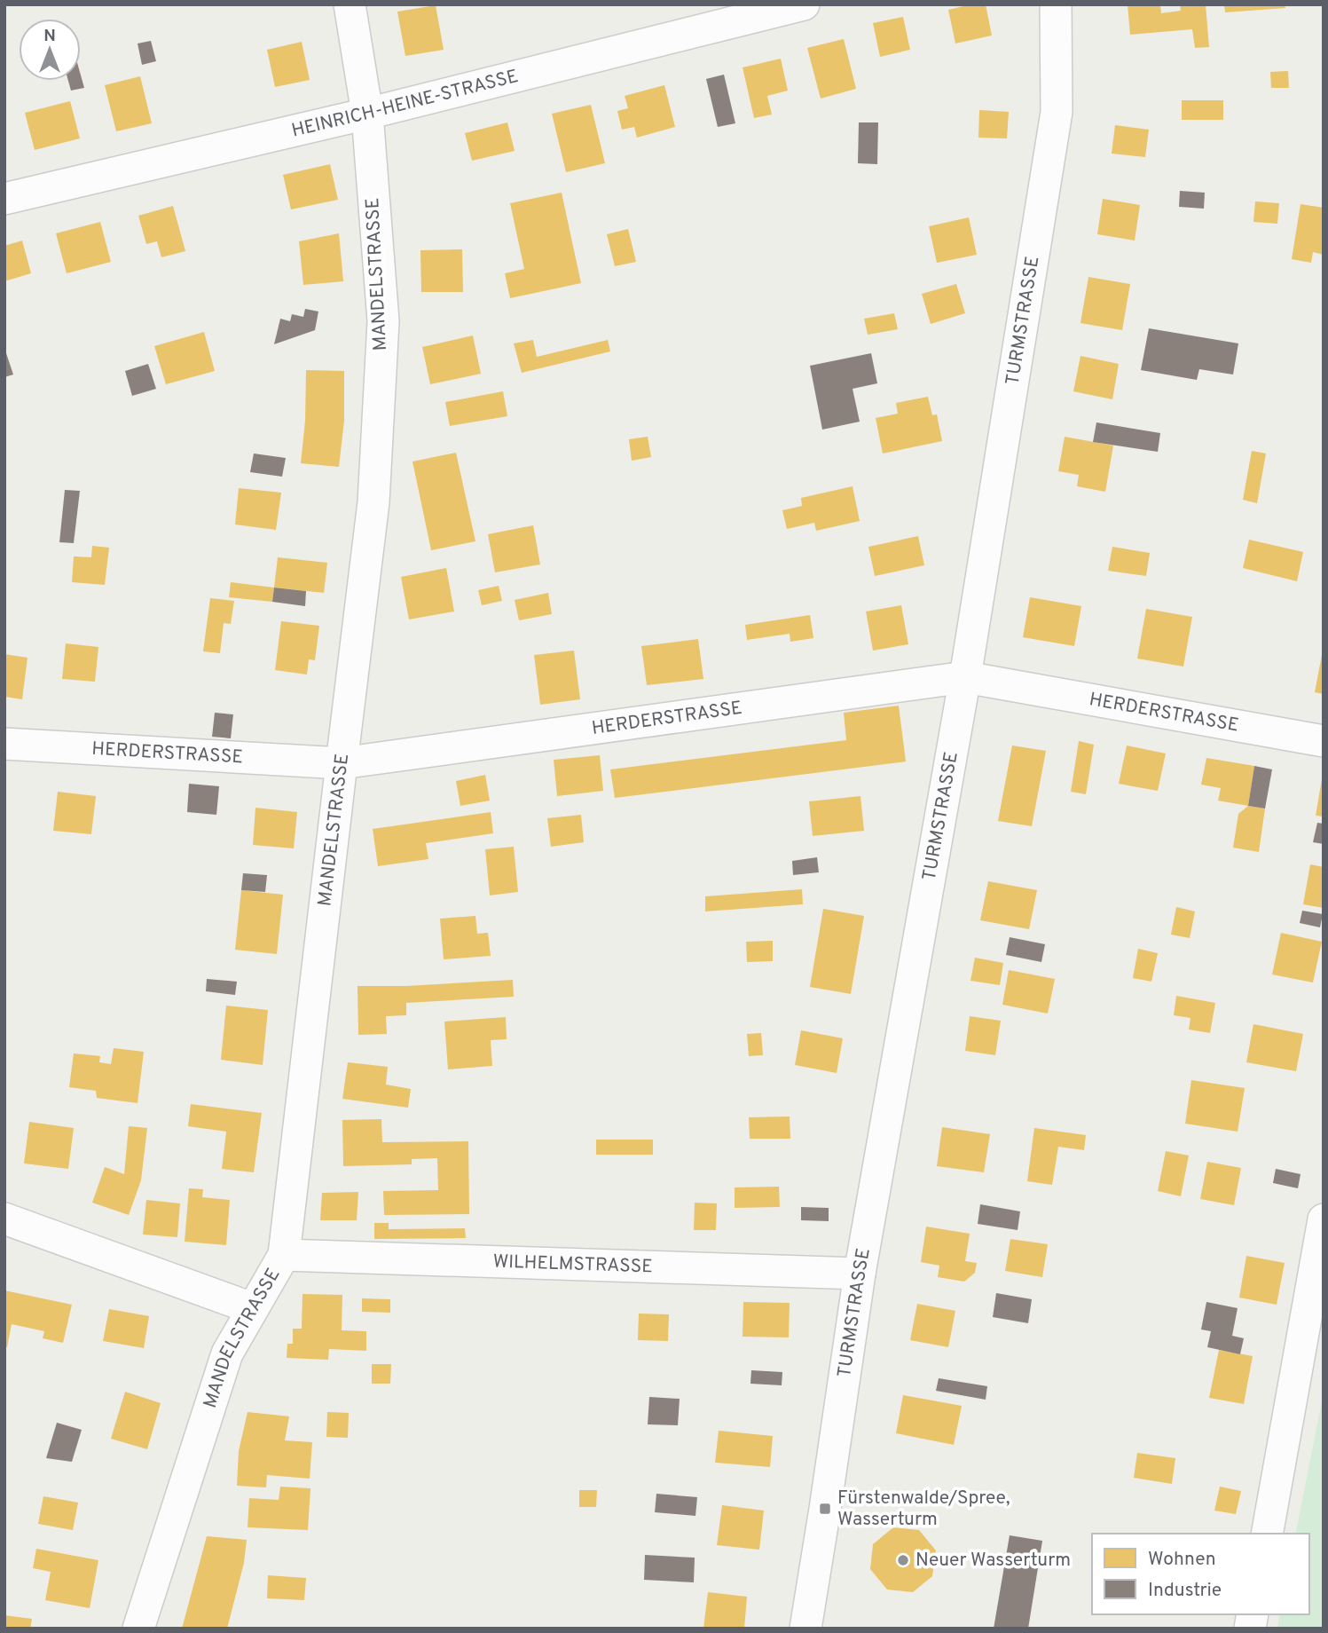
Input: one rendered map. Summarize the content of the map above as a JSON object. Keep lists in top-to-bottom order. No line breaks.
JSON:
{"streets":{"street":["HEINRICH-HEINE-STRASSE","MANDELSTRASSE","TURMSTRASSE","HERDERSTRASSE","WILHELMSTRASSE"]},"crossings":[["HEINRICH-HEINE-STRASSE","MANDELSTRASSE"],["MANDELSTRASSE","HERDERSTRASSE"],["MANDELSTRASSE","WILHELMSTRASSE"],["TURMSTRASSE","HERDERSTRASSE"],["TURMSTRASSE","WILHELMSTRASSE"]],"places":{"transit":["Fürstenwalde/Spree, Wasserturm"],"other":["Neuer Wasserturm"]},"legend":["Wohnen","Industrie"],"north":"top"}
